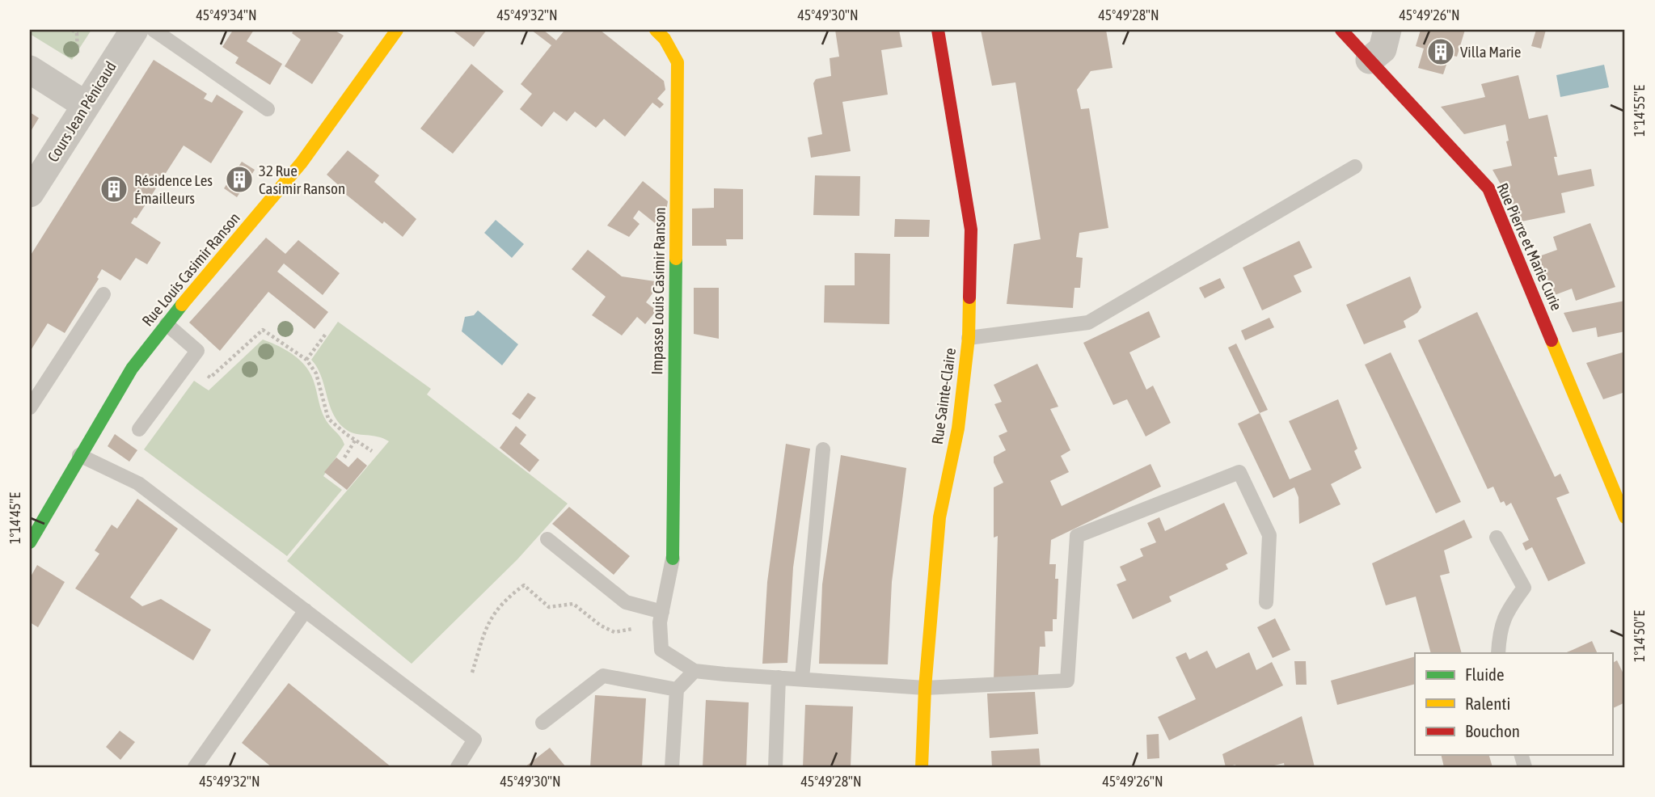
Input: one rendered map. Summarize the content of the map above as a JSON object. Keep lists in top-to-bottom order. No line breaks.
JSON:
{"streets":{"street":["Cours Jean Pénicaud","Rue Pierre et Marie Curie","Rue Louis Casimir Ranson","Impasse Louis Casimir Ranson","Rue Sainte-Claire"]},"places":{"building":["Villa Marie","32 Rue Casimir Ranson","Résidence Les Émailleurs"]},"legend":["Fluide","Ralenti","Bouchon"],"coordinates":["45°49'34\"N","45°49'32\"N","45°49'30\"N","45°49'28\"N","45°49'26\"N","1°14'55\"E","1°14'45\"E","1°14'50\"E"]}
